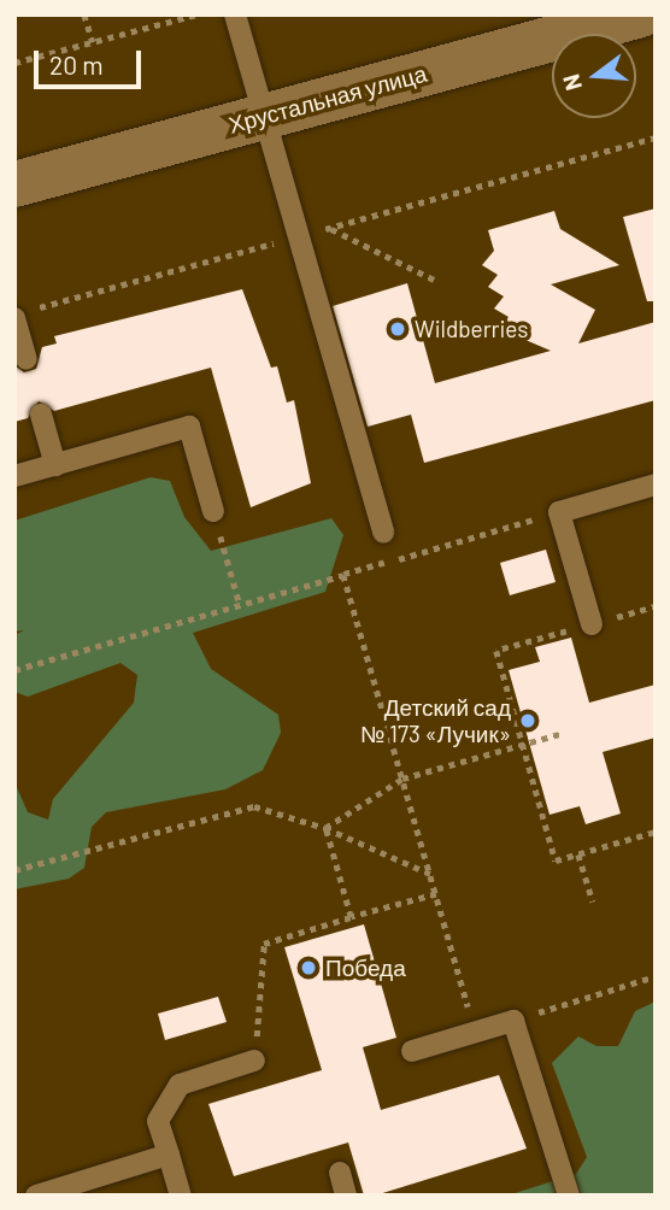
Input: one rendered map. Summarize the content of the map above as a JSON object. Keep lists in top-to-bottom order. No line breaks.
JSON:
{"streets":{"street":["Хрустальная улица"]},"places":["Wildberries","Детский сад № 173 «Лучик»","Победа"],"scale_bar":"20 m","north":"left"}
